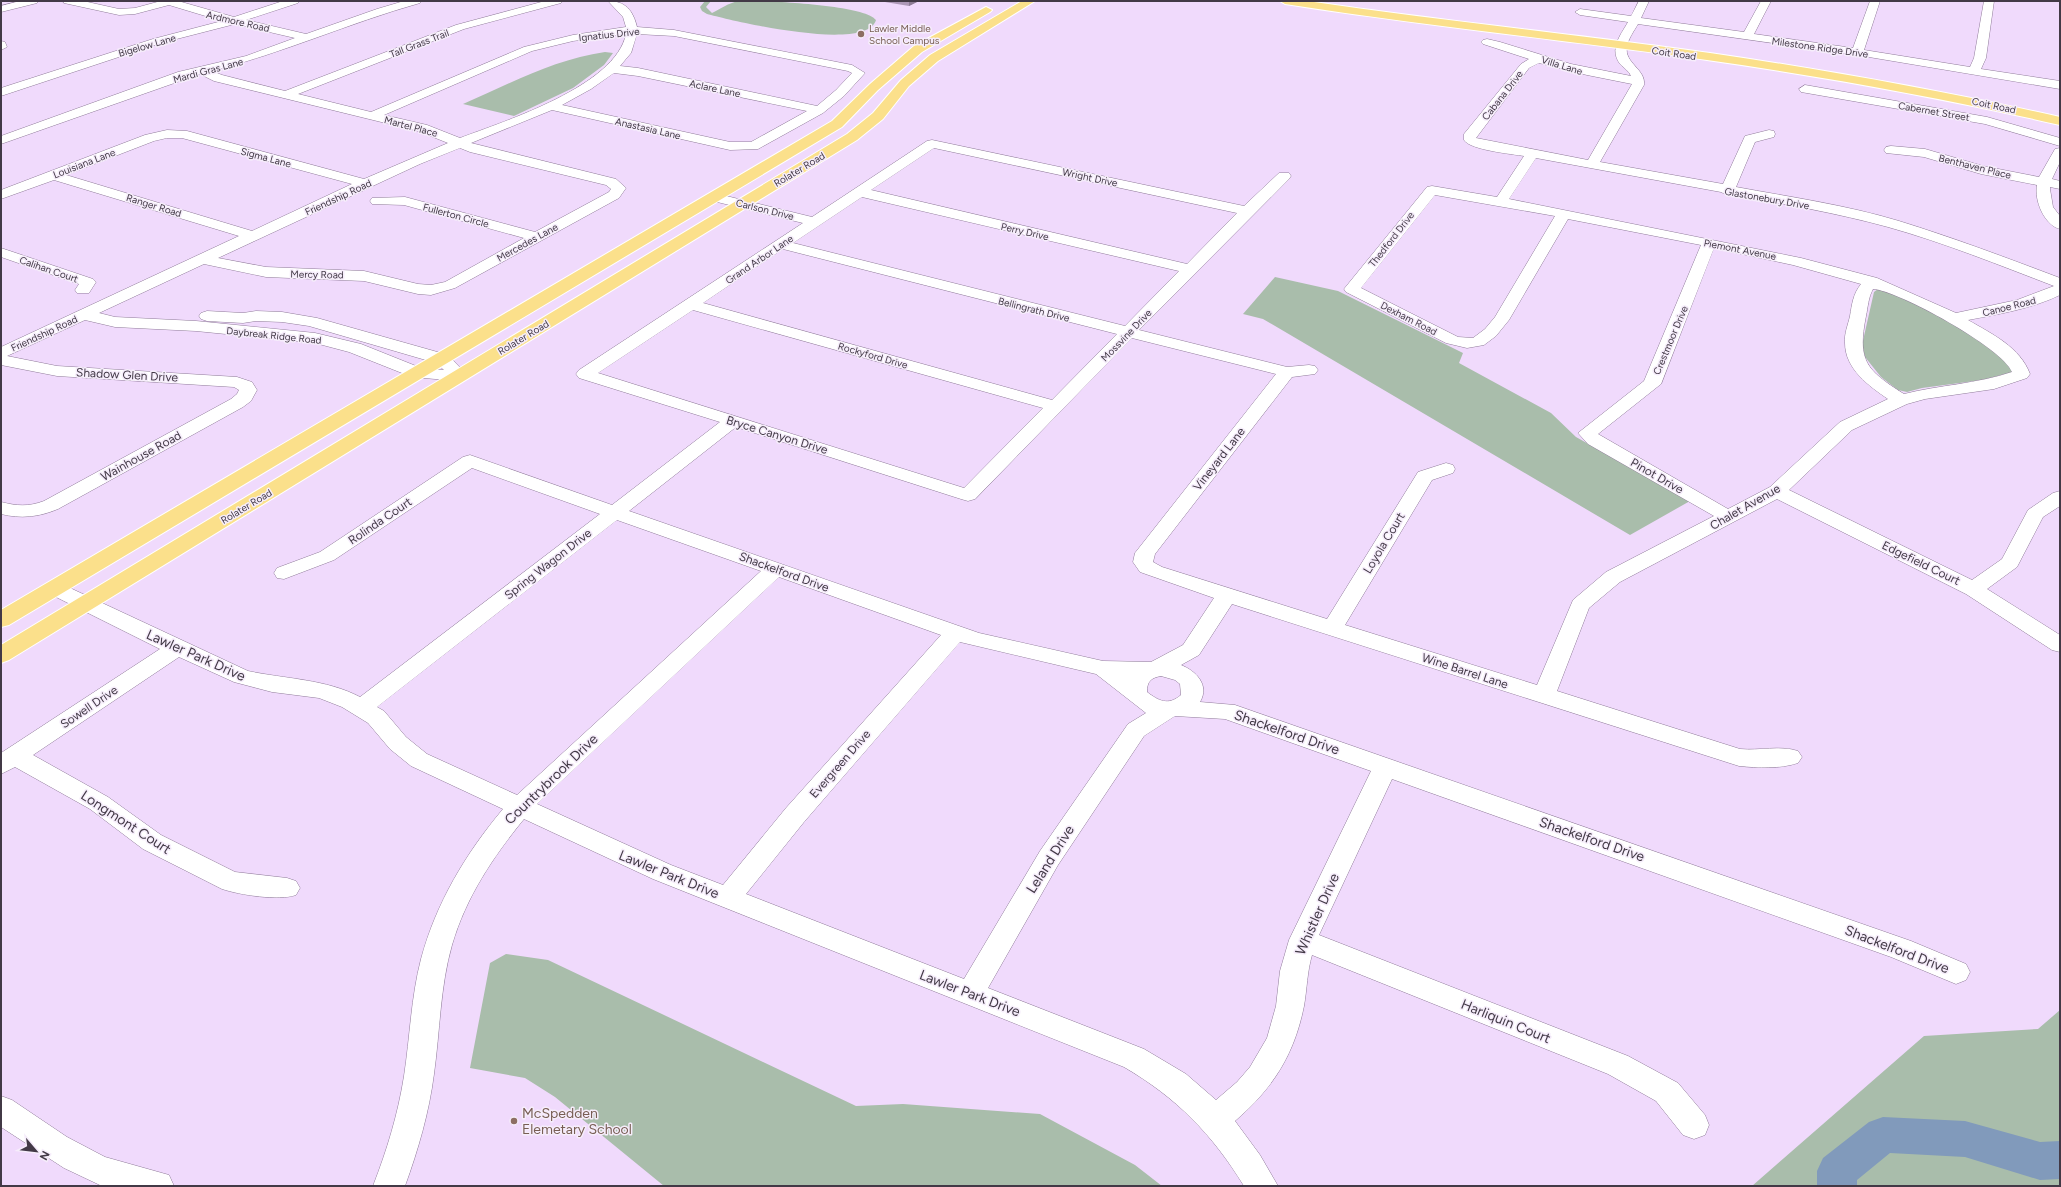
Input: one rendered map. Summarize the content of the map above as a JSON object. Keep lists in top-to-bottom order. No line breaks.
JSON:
{"streets":{"main road":["Coit Road","Rolater Road"],"street":["Ardmore Road","Ignatius Drive","Tall Grass Trail","Bigelow Lane","Milestone Ridge Drive","Villa Lane","Mardi Gras Lane","Aclare Lane","Cabana Drive","Cabernet Street","Martel Place","Anastasia Lane","Sigma Lane","Louisiana Lane","Benthaven Place","Wright Drive","Friendship Road","Glastonebury Drive","Ranger Road","Carlson Drive","Fullerton Circle","Perry Drive","Thedford Drive","Mercedes Lane","Piemont Avenue","Grand Arbor Lane","Calihan Court","Mercy Road","Canoe Road","Bellingrath Drive","Dexham Road","Daybreak Ridge Road","Mossvine Drive","Crestmoor Drive","Rockyford Drive","Shadow Glen Drive","Bryce Canyon Drive","Wainhouse Road","Vineyard Lane","Pinot Drive","Chalet Avenue","Rolinda Court","Loyola Court","Edgefield Court","Spring Wagon Drive","Shackelford Drive","Lawler Park Drive","Wine Barrel Lane","Sowell Drive","Evergreen Drive","Countrybrook Drive","Longmont Court","Leland Drive","Whistler Drive","Harliquin Court"]},"crossings":[["Ardmore Road","Bigelow Lane"],["Ardmore Road","Mardi Gras Lane"],["Ignatius Drive","Aclare Lane"],["Ignatius Drive","Martel Place"],["Ignatius Drive","Anastasia Lane"],["Ignatius Drive","Friendship Road"],["Tall Grass Trail","Martel Place"],["Villa Lane","Cabana Drive"],["Mardi Gras Lane","Martel Place"],["Aclare Lane","Anastasia Lane"],["Aclare Lane","Friendship Road"],["Cabana Drive","Glastonebury Drive"],["Martel Place","Friendship Road"],["Martel Place","Mercedes Lane"],["Anastasia Lane","Friendship Road"],["Sigma Lane","Louisiana Lane"],["Sigma Lane","Friendship Road"],["Louisiana Lane","Ranger Road"],["Rolater Road","Carlson Drive"],["Rolater Road","Daybreak Ridge Road"],["Rolater Road","Lawler Park Drive"],["Wright Drive","Grand Arbor Lane"],["Wright Drive","Mossvine Drive"],["Friendship Road","Ranger Road"],["Friendship Road","Mercy Road"],["Friendship Road","Daybreak Ridge Road"],["Carlson Drive","Grand Arbor Lane"],["Fullerton Circle","Mercedes Lane"],["Perry Drive","Grand Arbor Lane"],["Perry Drive","Mossvine Drive"],["Thedford Drive","Piemont Avenue"],["Thedford Drive","Dexham Road"],["Mercedes Lane","Mercy Road"],["Piemont Avenue","Canoe Road"],["Piemont Avenue","Dexham Road"],["Piemont Avenue","Crestmoor Drive"],["Piemont Avenue","Chalet Avenue"],["Grand Arbor Lane","Bellingrath Drive"],["Grand Arbor Lane","Rockyford Drive"],["Grand Arbor Lane","Bryce Canyon Drive"],["Bellingrath Drive","Mossvine Drive"],["Bellingrath Drive","Vineyard Lane"],["Mossvine Drive","Rockyford Drive"],["Mossvine Drive","Bryce Canyon Drive"],["Crestmoor Drive","Pinot Drive"],["Shadow Glen Drive","Wainhouse Road"],["Bryce Canyon Drive","Spring Wagon Drive"],["Vineyard Lane","Wine Barrel Lane"],["Pinot Drive","Chalet Avenue"],["Chalet Avenue","Edgefield Court"],["Chalet Avenue","Wine Barrel Lane"],["Rolinda Court","Shackelford Drive"],["Loyola Court","Wine Barrel Lane"],["Spring Wagon Drive","Shackelford Drive"],["Spring Wagon Drive","Lawler Park Drive"],["Shackelford Drive","Evergreen Drive"],["Shackelford Drive","Countrybrook Drive"],["Shackelford Drive","Leland Drive"],["Shackelford Drive","Whistler Drive"],["Lawler Park Drive","Sowell Drive"],["Lawler Park Drive","Evergreen Drive"],["Lawler Park Drive","Countrybrook Drive"],["Lawler Park Drive","Leland Drive"],["Lawler Park Drive","Whistler Drive"],["Sowell Drive","Longmont Court"],["Whistler Drive","Harliquin Court"]],"places":["Lawler Middle School Campus","McSpedden Elemetary School"],"north":"bottom right"}
